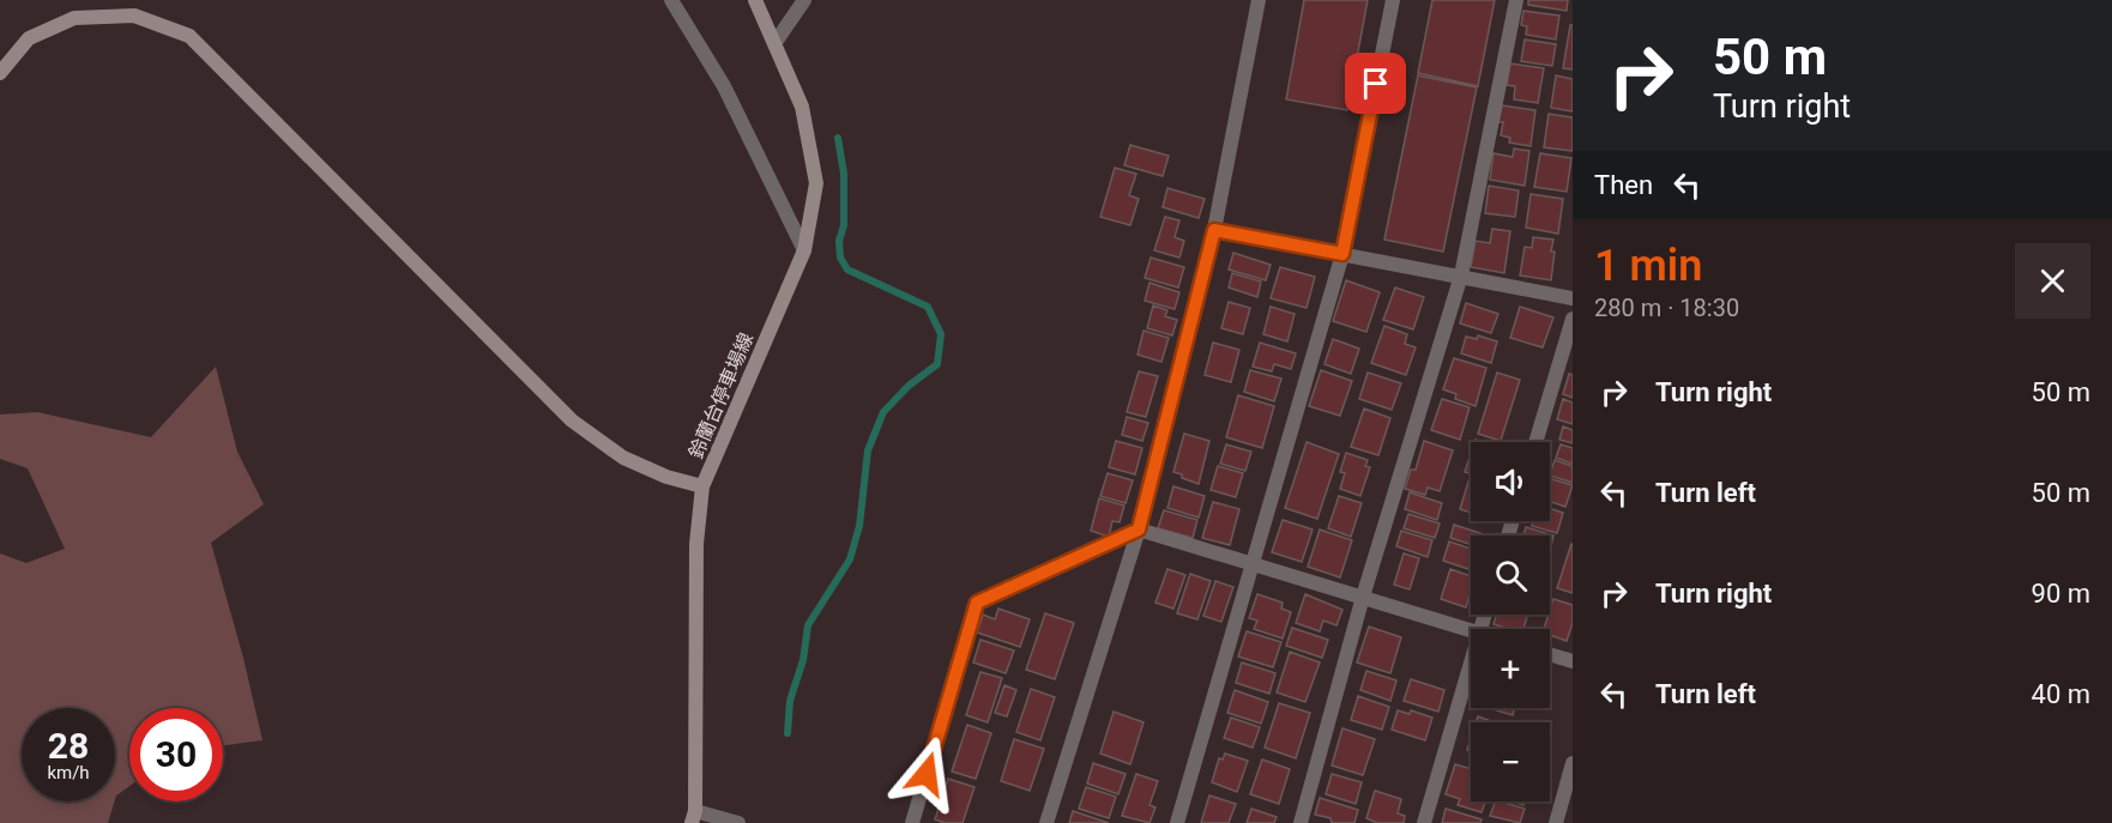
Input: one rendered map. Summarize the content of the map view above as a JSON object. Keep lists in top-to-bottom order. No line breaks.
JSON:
{"streets":{"street":["鈴蘭台停車場線"]},"page":{"turn":["50 m","Turn right"],"then":"Then","heading":["1 min","280 m · 18:30"],"list":[{"name":"Turn right","value":"50 m"},{"name":"Turn left","value":"50 m"},{"name":"Turn right","value":"90 m"},{"name":"Turn left","value":"40 m"}],"map_buttons":["+","−"],"speed":"28 km/h","limit":"30"}}
